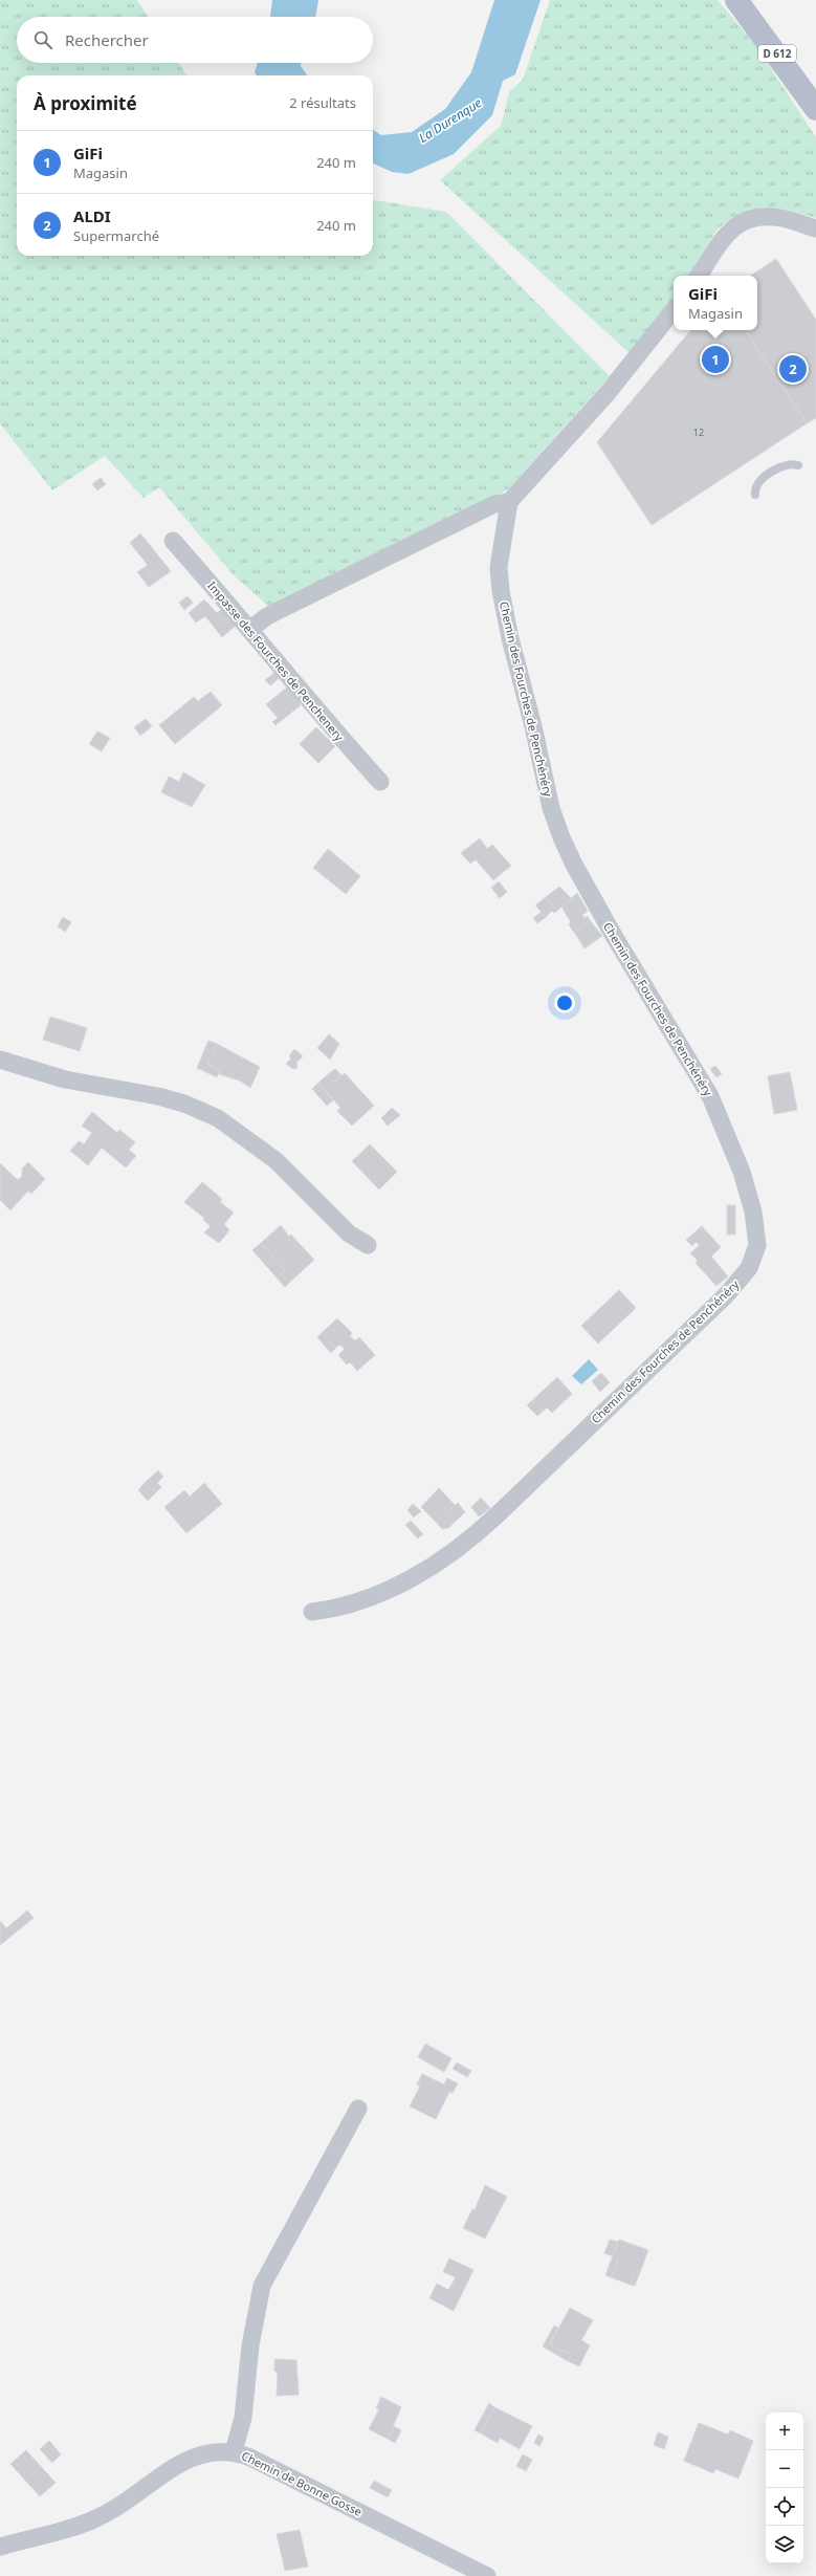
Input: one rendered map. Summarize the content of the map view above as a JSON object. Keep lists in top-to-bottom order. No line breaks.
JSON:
{"streets":{"main road":["D 612"],"street":["Impasse des Fourches de Penchenery","Chemin des Fourches de Penchénéry","Chemin de Bonne Gosse"]},"water":["La Durenque"],"house_numbers":["12"],"page":{"search":"Rechercher","heading":["À proximité","2 résultats"],"list":[{"mark":"1","name":"GiFi","note":"Magasin","value":"240 m"},{"mark":"2","name":"ALDI","note":"Supermarché","value":"240 m"}],"popup":["GiFi","Magasin"],"pins":["1","2"],"map_buttons":["+","−"]}}
